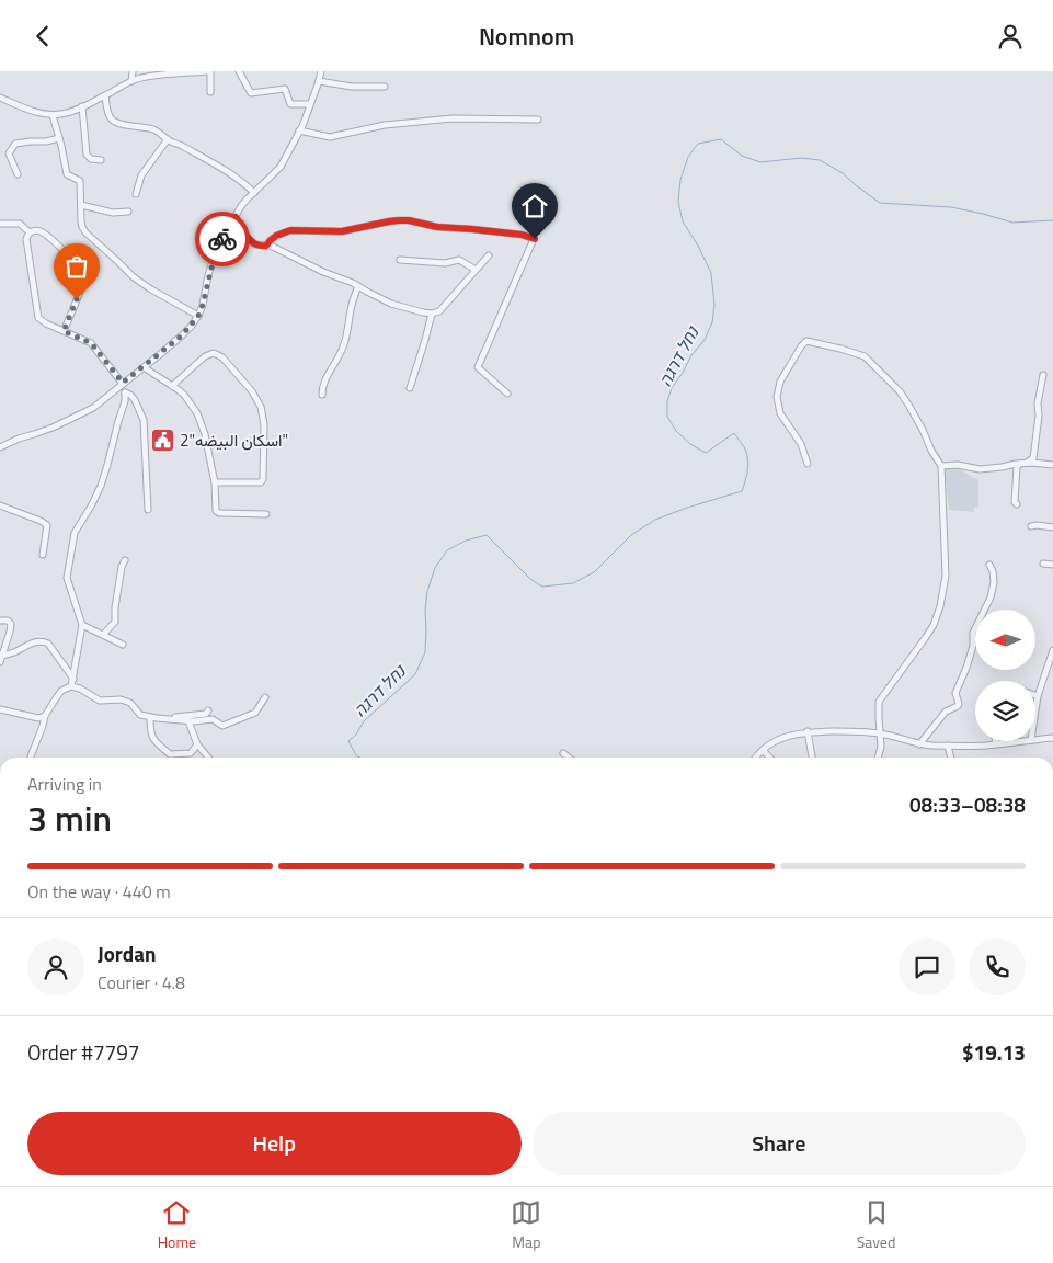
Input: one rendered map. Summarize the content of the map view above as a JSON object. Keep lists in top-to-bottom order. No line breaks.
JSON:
{"water":["נחל דרגה"],"places":{"public building":["اسكان البيضه\"2\""]},"north":"left","page":{"header":"Nomnom","heading":["3 min","Arriving in","08:33–08:38"],"panel":["Jordan","Courier · 4.8","Order #7797","$19.13"],"bar":"On the way · 440 m","buttons":["Help","Share"],"tabs":["Home","Map","Saved"]}}
